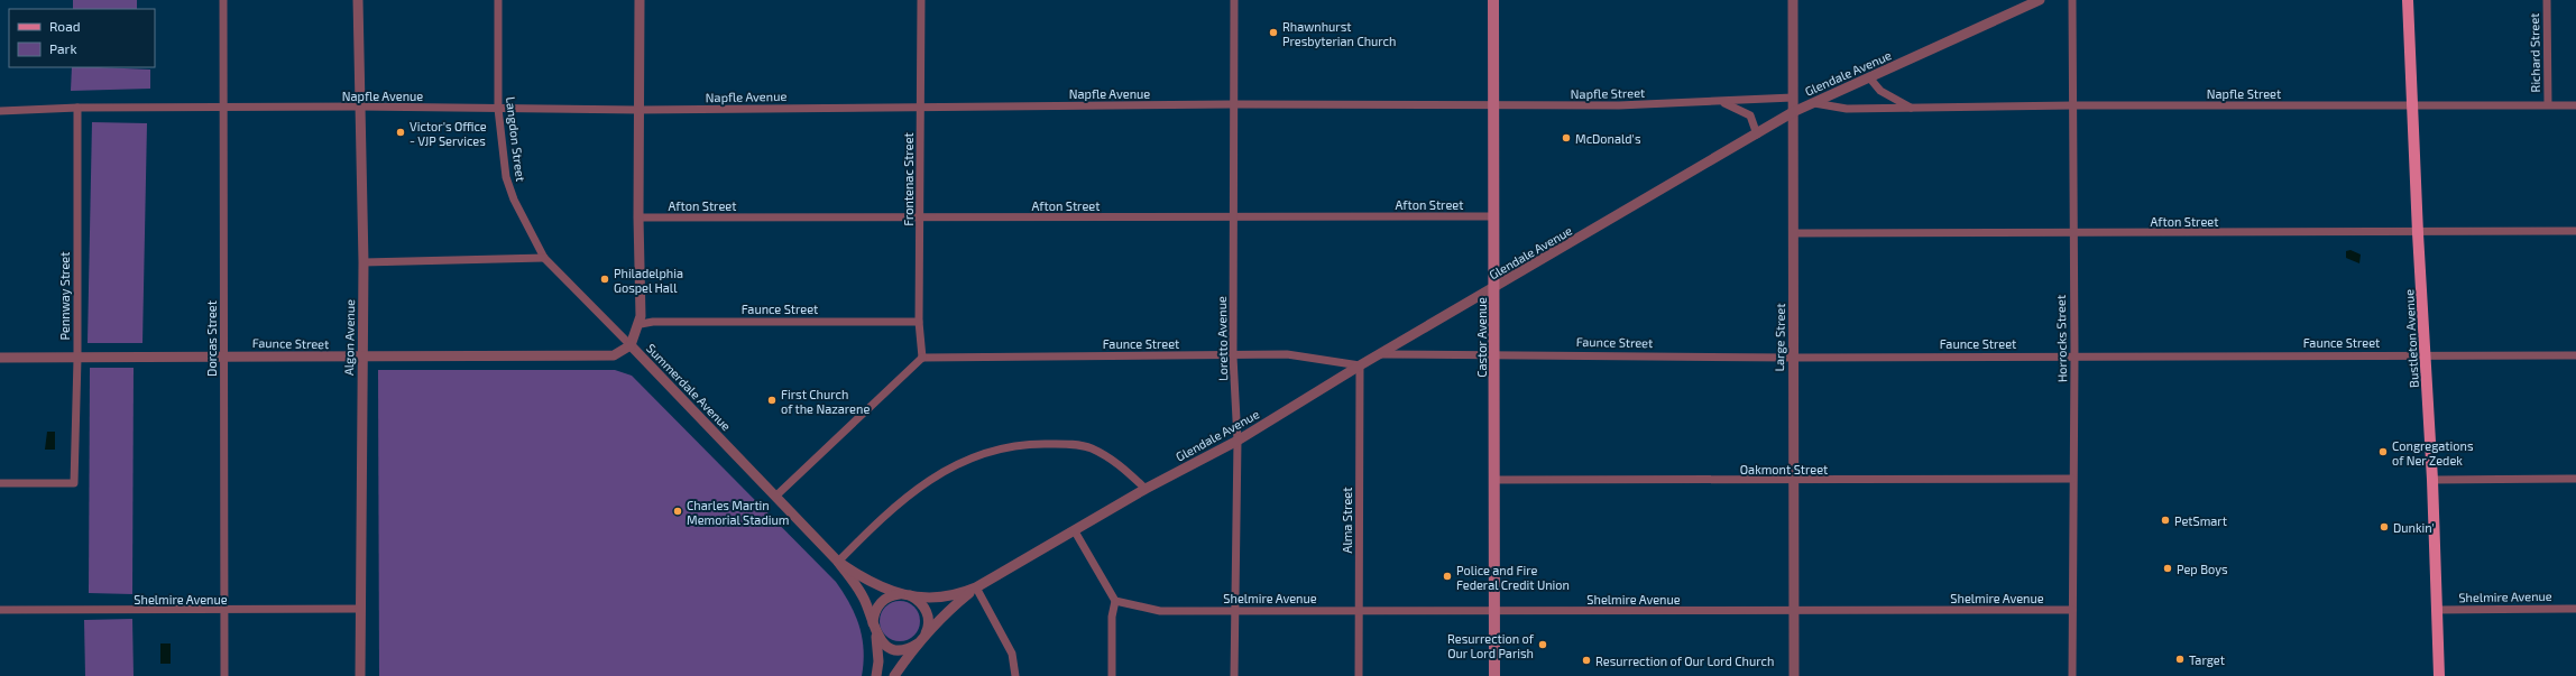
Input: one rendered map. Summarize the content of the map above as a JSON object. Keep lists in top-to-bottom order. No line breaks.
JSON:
{"streets":{"main road":["Castor Avenue","Bustleton Avenue"],"street":["Richard Street","Glendale Avenue","Napfle Avenue","Napfle Street","Langdon Street","Frontenac Street","Afton Street","Pennway Street","Faunce Street","Algon Avenue","Large Street","Dorcas Street","Loretto Avenue","Horrocks Street","Summerdale Avenue","Oakmont Street","Alma Street","Shelmire Avenue"]},"crossings":[["Richard Street","Napfle Street"],["Glendale Avenue","Napfle Street"],["Glendale Avenue","Faunce Street"],["Glendale Avenue","Castor Avenue"],["Glendale Avenue","Large Street"],["Glendale Avenue","Loretto Avenue"],["Glendale Avenue","Summerdale Avenue"],["Glendale Avenue","Alma Street"],["Napfle Avenue","Napfle Street"],["Napfle Avenue","Langdon Street"],["Napfle Avenue","Frontenac Street"],["Napfle Avenue","Pennway Street"],["Napfle Avenue","Algon Avenue"],["Napfle Avenue","Castor Avenue"],["Napfle Avenue","Dorcas Street"],["Napfle Avenue","Loretto Avenue"],["Napfle Avenue","Summerdale Avenue"],["Napfle Street","Castor Avenue"],["Napfle Street","Large Street"],["Napfle Street","Horrocks Street"],["Napfle Street","Bustleton Avenue"],["Langdon Street","Faunce Street"],["Langdon Street","Summerdale Avenue"],["Frontenac Street","Afton Street"],["Frontenac Street","Faunce Street"],["Afton Street","Castor Avenue"],["Afton Street","Large Street"],["Afton Street","Loretto Avenue"],["Afton Street","Horrocks Street"],["Afton Street","Bustleton Avenue"],["Afton Street","Summerdale Avenue"],["Pennway Street","Faunce Street"],["Faunce Street","Algon Avenue"],["Faunce Street","Castor Avenue"],["Faunce Street","Large Street"],["Faunce Street","Dorcas Street"],["Faunce Street","Loretto Avenue"],["Faunce Street","Horrocks Street"],["Faunce Street","Bustleton Avenue"],["Faunce Street","Summerdale Avenue"],["Faunce Street","Alma Street"],["Algon Avenue","Shelmire Avenue"],["Castor Avenue","Oakmont Street"],["Castor Avenue","Shelmire Avenue"],["Large Street","Oakmont Street"],["Large Street","Shelmire Avenue"],["Dorcas Street","Shelmire Avenue"],["Loretto Avenue","Shelmire Avenue"],["Horrocks Street","Oakmont Street"],["Horrocks Street","Shelmire Avenue"],["Bustleton Avenue","Shelmire Avenue"],["Alma Street","Shelmire Avenue"]],"places":["Rhawnhurst Presbyterian Church","Victor's Office - VJP Services","McDonald's","Philadelphia Gospel Hall","First Church of the Nazarene","Congregations of Ner Zedek","Charles Martin Memorial Stadium","PetSmart","Dunkin'","Pep Boys","Police and Fire Federal Credit Union","Resurrection of Our Lord Parish","Target","Resurrection of Our Lord Church"],"legend":["Road","Park"]}
